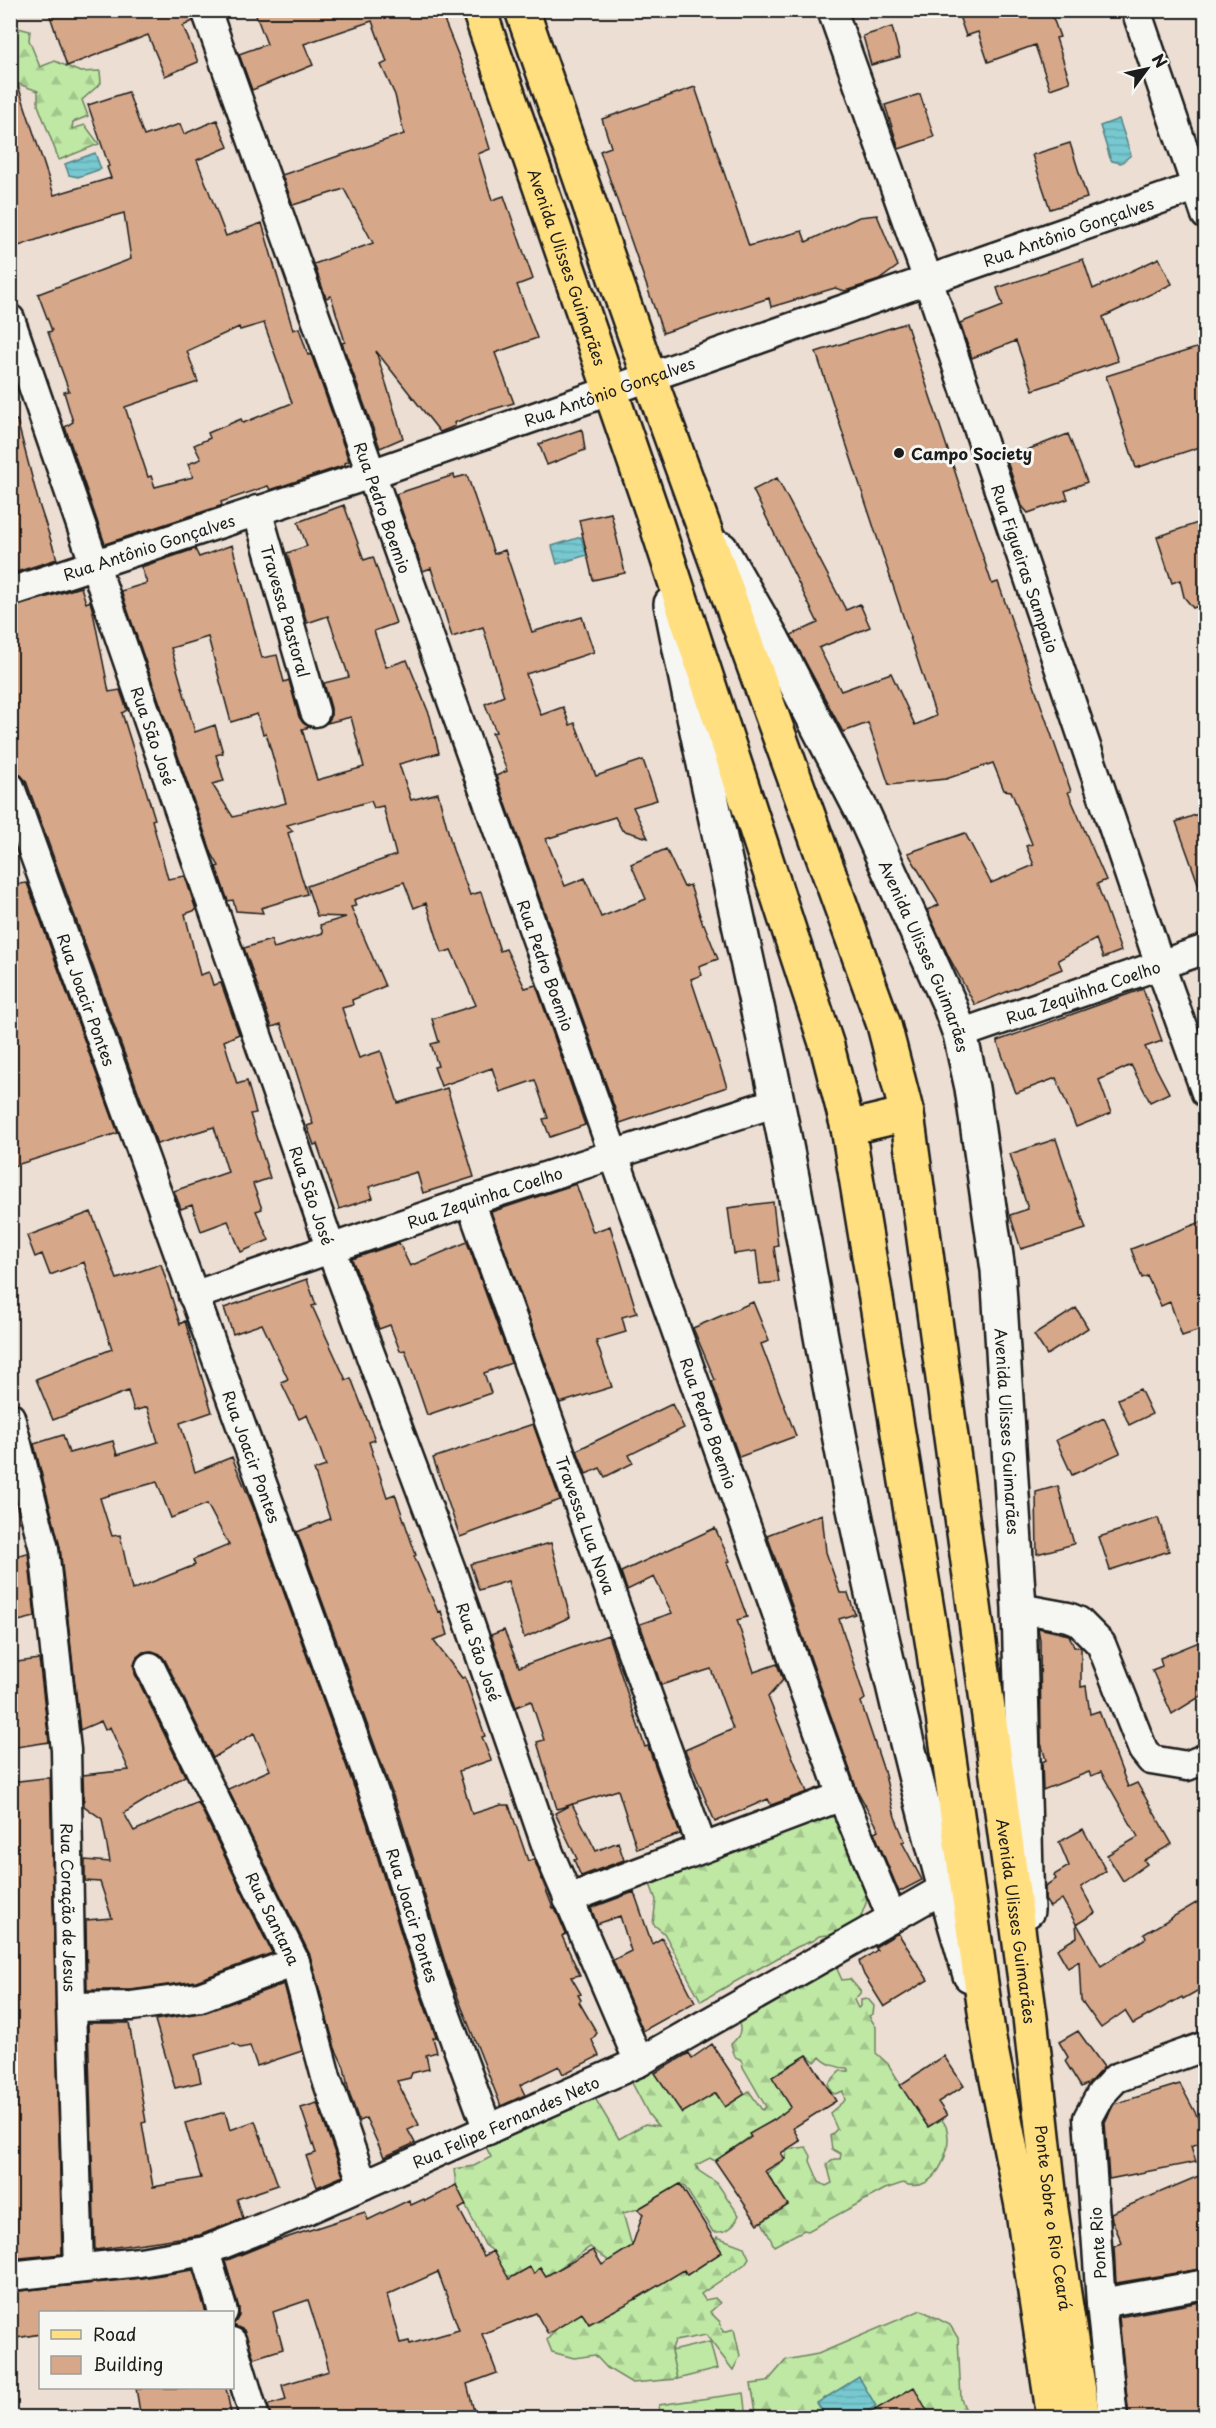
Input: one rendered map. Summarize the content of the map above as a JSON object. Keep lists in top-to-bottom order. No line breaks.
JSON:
{"streets":{"main road":["Avenida Ulisses Guimarães","Ponte Sobre o Rio Ceará"],"street":["Rua Antônio Gonçalves","Rua Pedro Boemio","Rua Figueiras Sampaio","Travessa Pastoral","Rua São José","Rua Zequihha Coelho","Rua Joacir Pontes","Rua Zequinha Coelho","Travessa Lua Nova","Rua Coração de Jesus","Rua Santana","Rua Felipe Fernandes Neto","Ponte Rio"]},"crossings":[["Rua Antônio Gonçalves","Avenida Ulisses Guimarães"],["Rua Antônio Gonçalves","Rua Pedro Boemio"],["Rua Antônio Gonçalves","Rua Figueiras Sampaio"],["Rua Antônio Gonçalves","Travessa Pastoral"],["Rua Antônio Gonçalves","Rua São José"],["Avenida Ulisses Guimarães","Rua Zequihha Coelho"],["Avenida Ulisses Guimarães","Rua Zequinha Coelho"],["Avenida Ulisses Guimarães","Rua Felipe Fernandes Neto"],["Avenida Ulisses Guimarães","Ponte Sobre o Rio Ceará"],["Rua Pedro Boemio","Rua Zequinha Coelho"],["Rua Pedro Boemio","Rua Felipe Fernandes Neto"],["Rua Figueiras Sampaio","Rua Zequihha Coelho"],["Rua São José","Rua Zequinha Coelho"],["Rua São José","Rua Felipe Fernandes Neto"],["Rua Joacir Pontes","Rua Zequinha Coelho"],["Rua Joacir Pontes","Rua Felipe Fernandes Neto"],["Rua Zequinha Coelho","Travessa Lua Nova"],["Rua Coração de Jesus","Rua Felipe Fernandes Neto"],["Rua Santana","Rua Felipe Fernandes Neto"]],"places":["Campo Society"],"legend":["Road","Building"],"north":"top right"}
